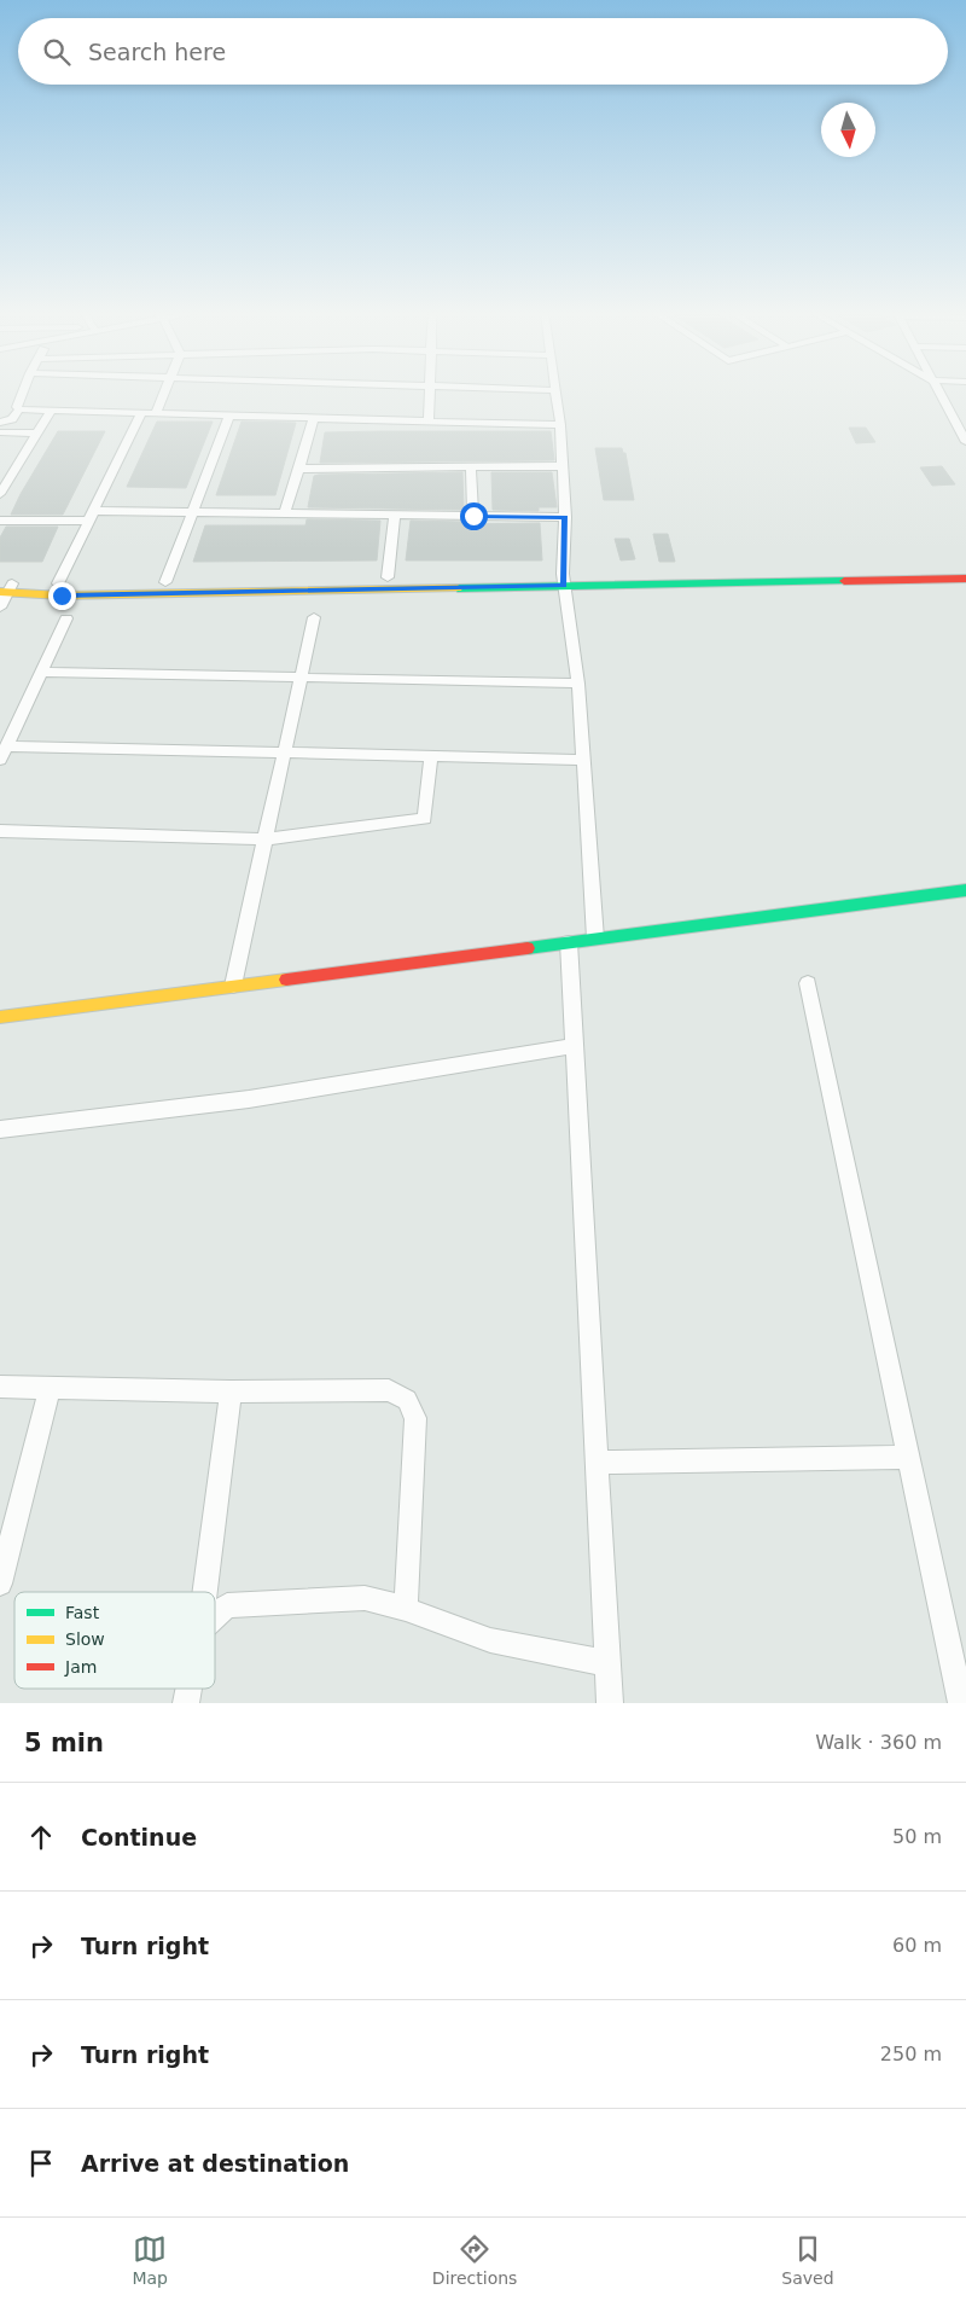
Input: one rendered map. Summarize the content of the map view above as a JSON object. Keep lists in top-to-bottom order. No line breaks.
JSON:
{"legend":["Fast","Slow","Jam"],"north":"bottom","page":{"search":"Search here","heading":["5 min","Walk · 360 m"],"list":[["Continue","50 m"],["Turn right","60 m"],["Turn right","250 m"],"Arrive at destination"],"nav":["Map","Directions","Saved"]}}
